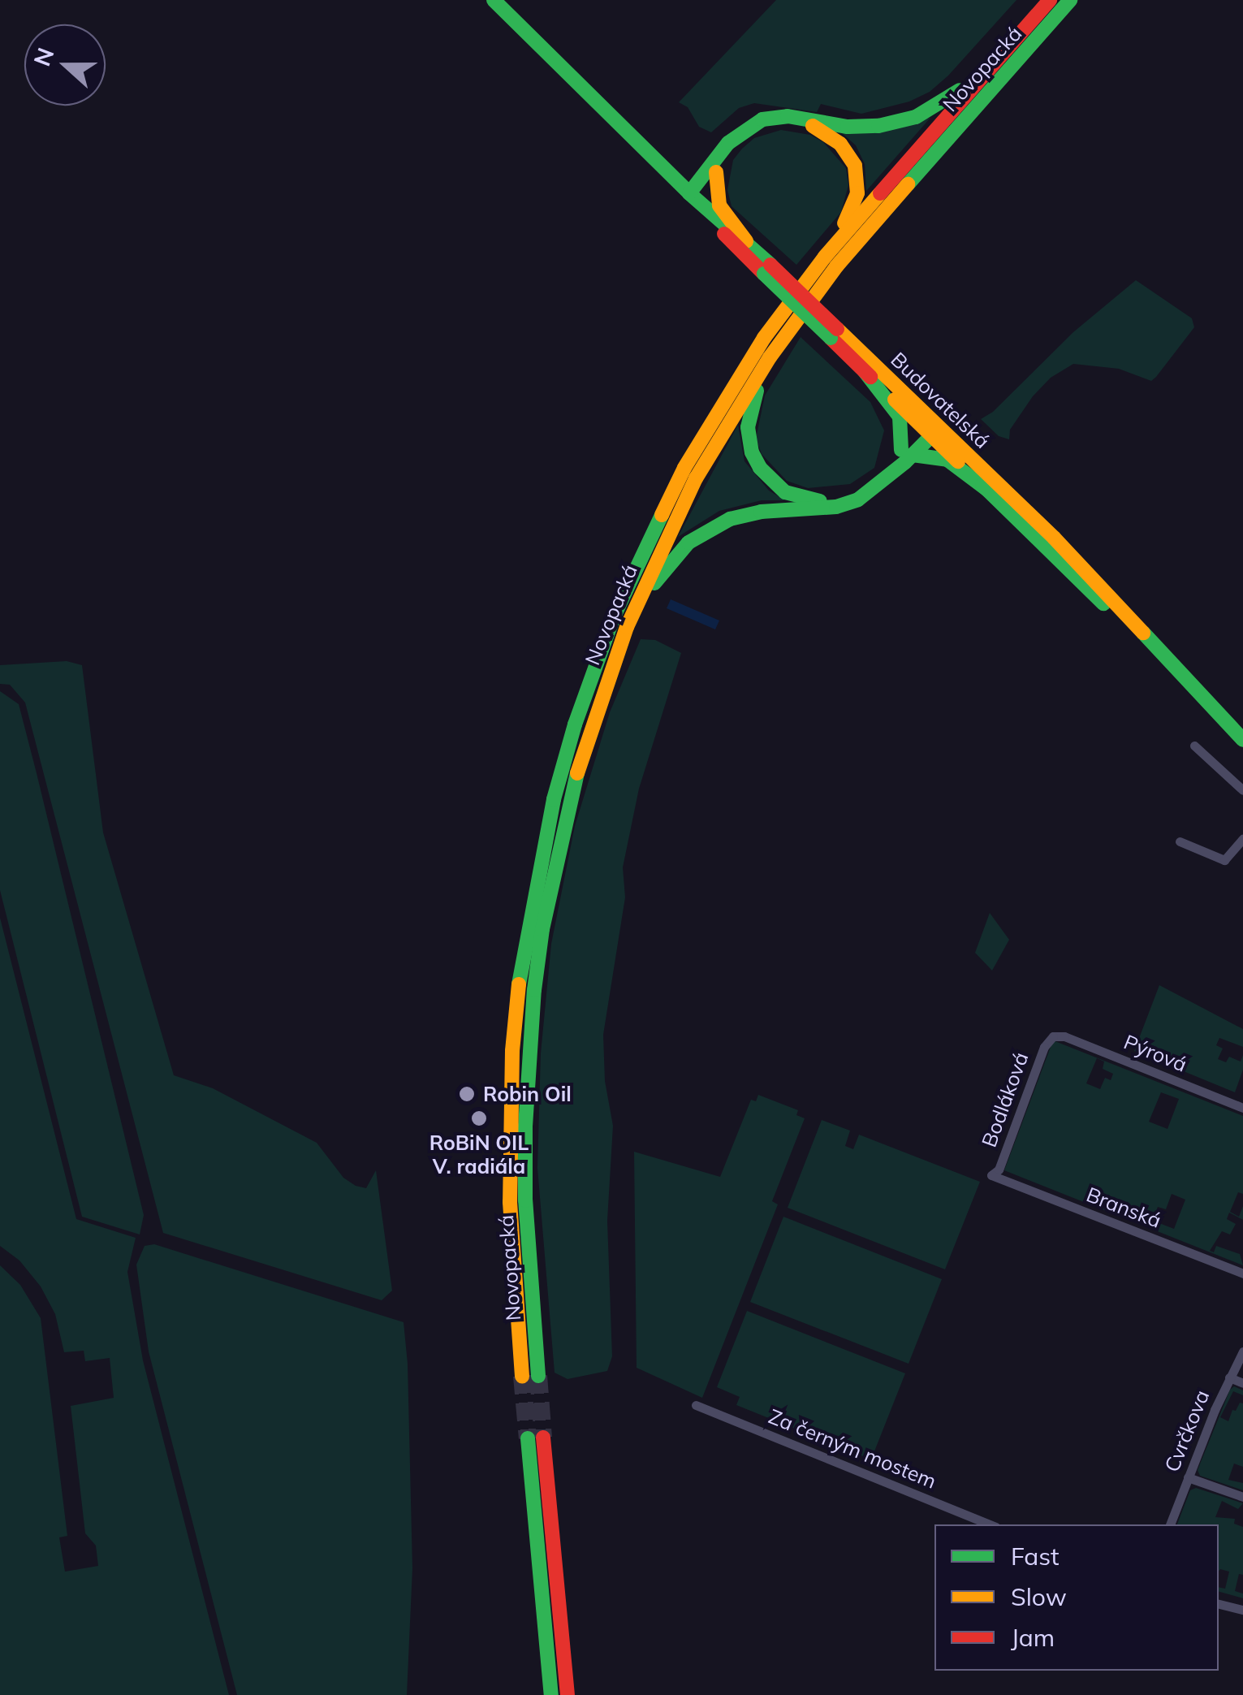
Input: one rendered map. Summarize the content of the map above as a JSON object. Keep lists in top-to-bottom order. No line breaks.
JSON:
{"streets":{"main road":["Novopacká","Budovatelská"],"street":["Pýrová","Bodláková","Branská","Cvrčkova","Za černým mostem"]},"crossings":[["Pýrová","Bodláková"],["Bodláková","Branská"]],"places":["Robin Oil","RoBiN OIL V. radiála"],"legend":["Fast","Slow","Jam"],"north":"left"}
